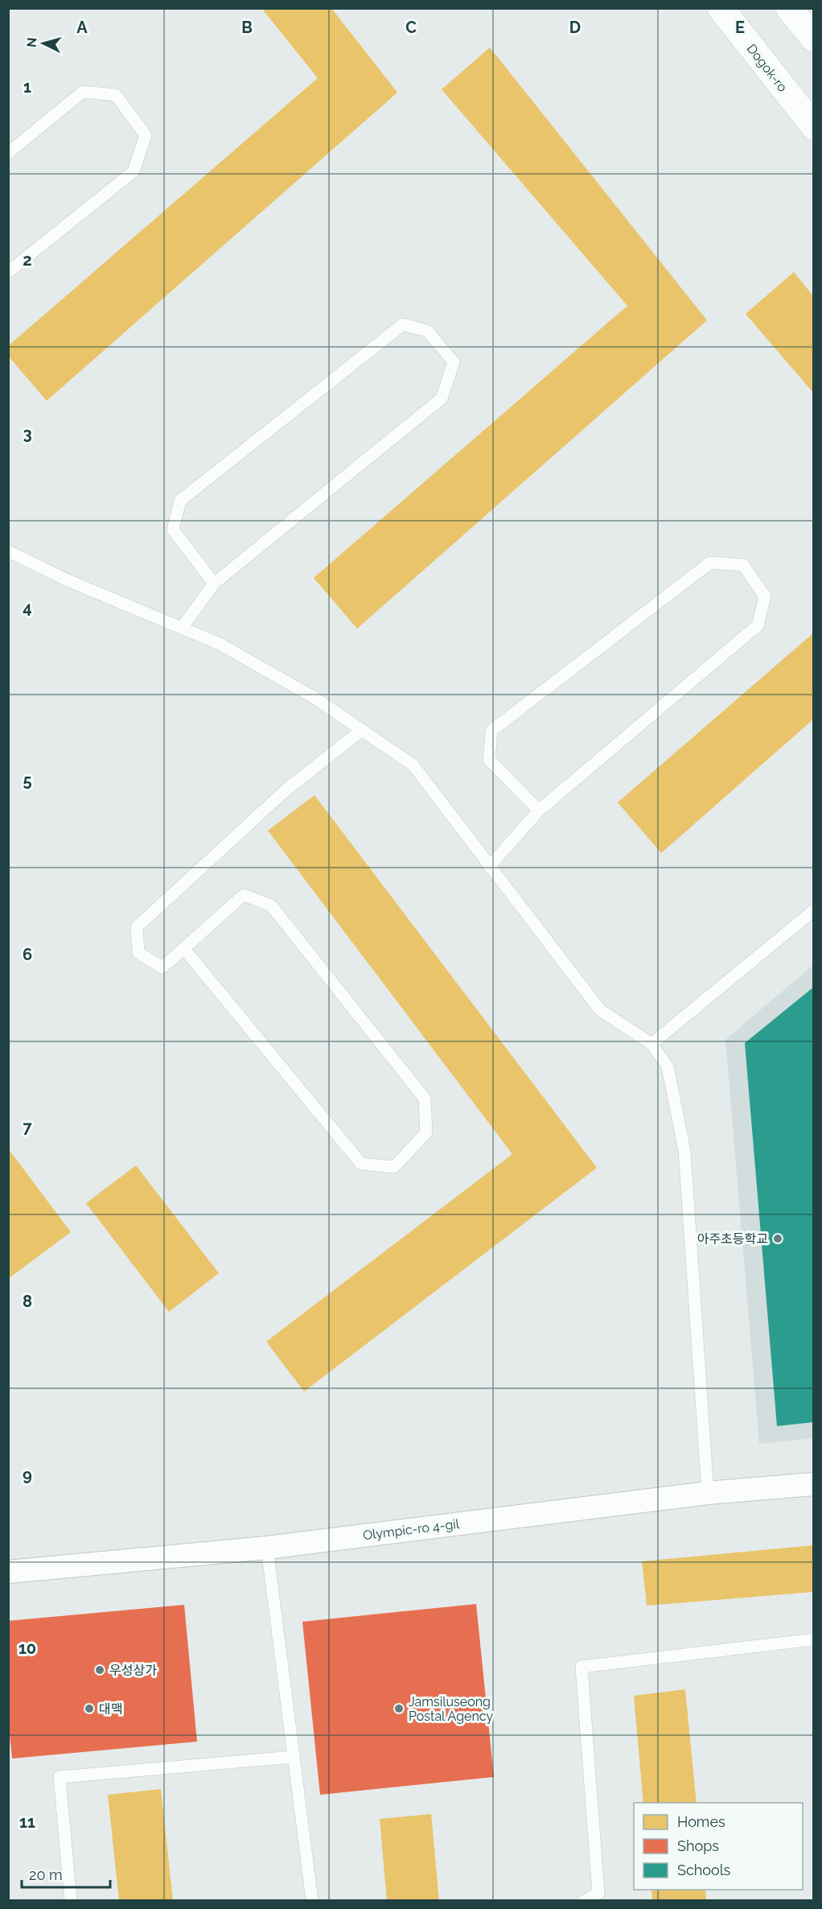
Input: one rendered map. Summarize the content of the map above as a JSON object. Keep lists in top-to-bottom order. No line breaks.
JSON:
{"streets":{"main road":["Dogok-ro"],"street":["Olympic-ro 4-gil"]},"places":["아주초등학교","우성상가","대맥","Jamsiluseong Postal Agency"],"legend":["Homes","Shops","Schools"],"scale_bar":"20 m","north":"left","grid":{"columns":["A","B","C","D","E"],"rows":["1","2","3","4","5","6","7","8","9","10","11"]}}
